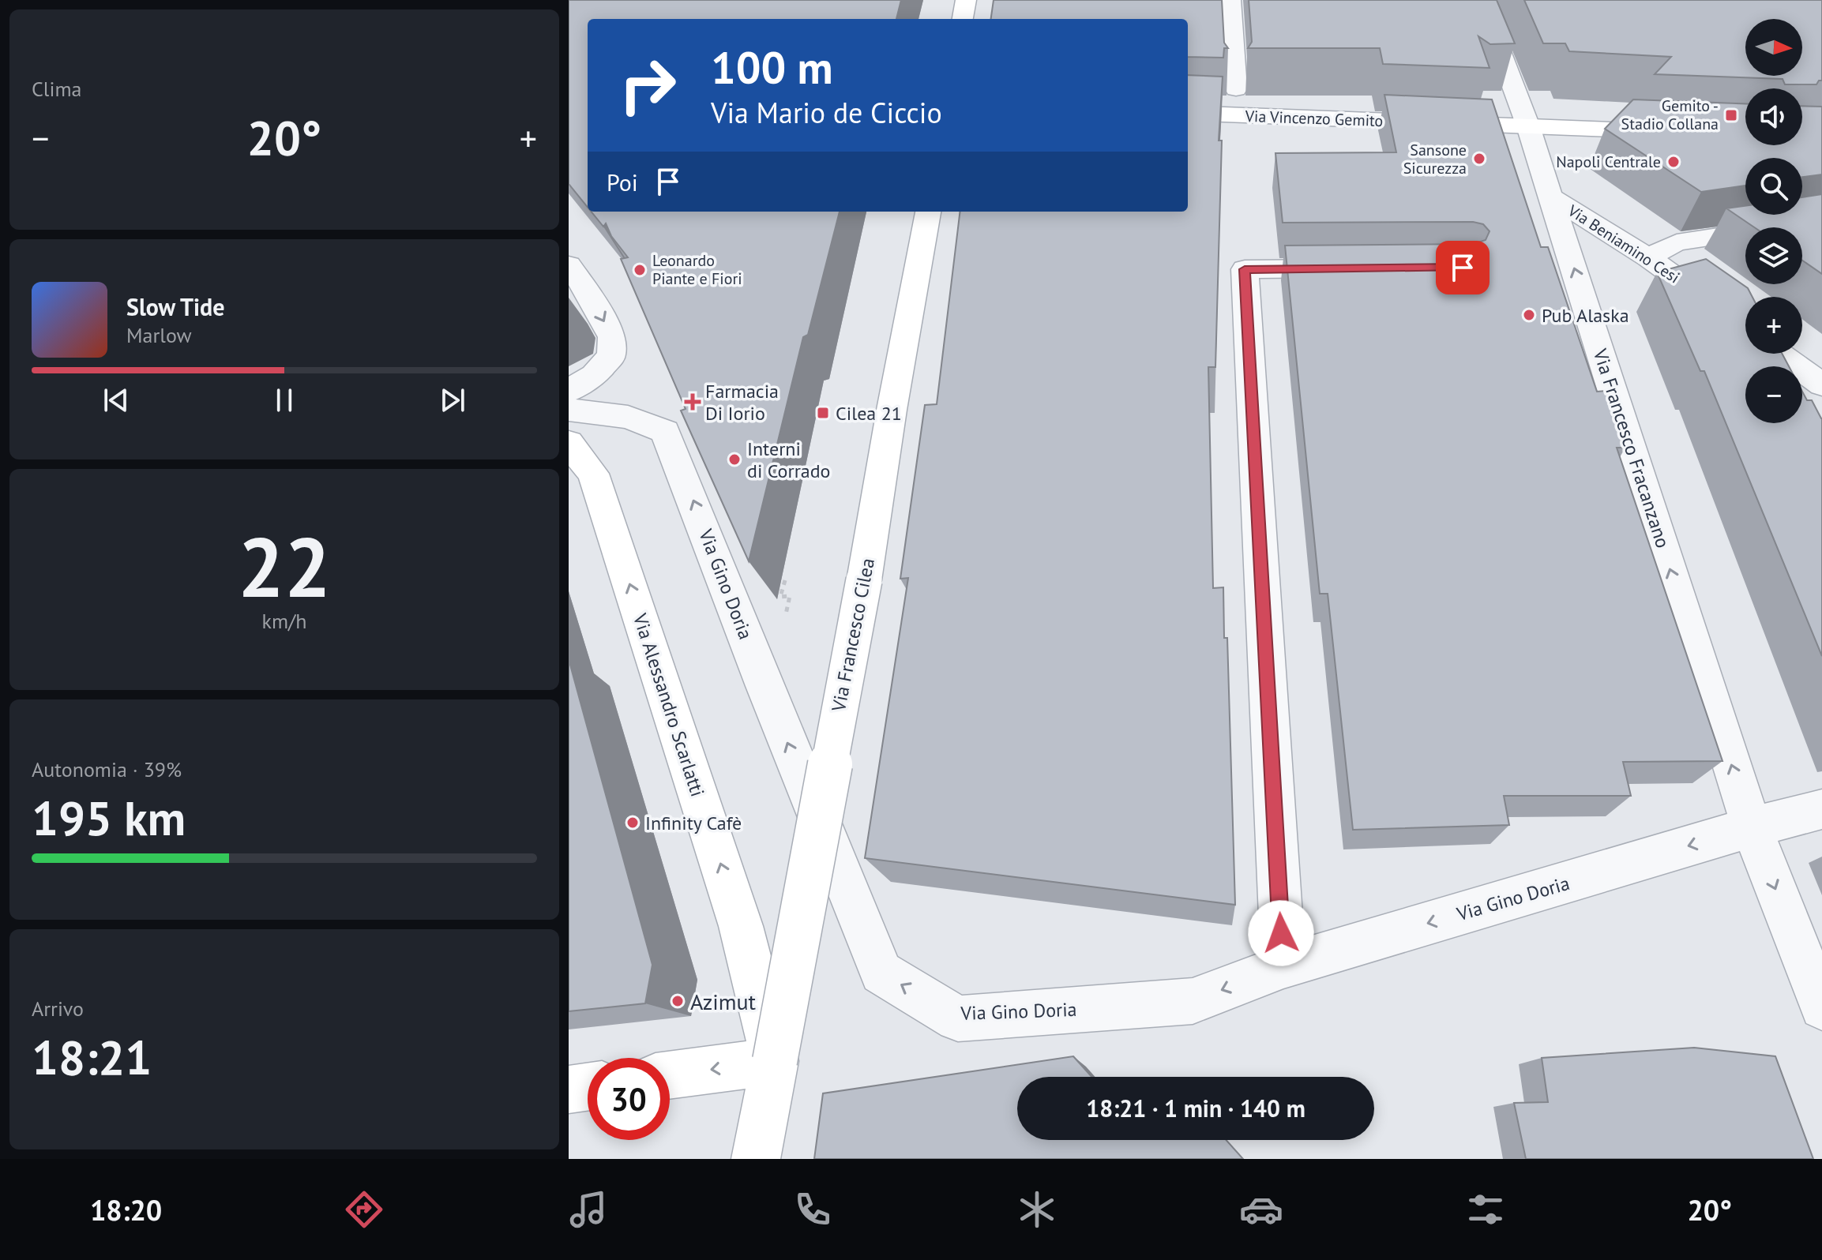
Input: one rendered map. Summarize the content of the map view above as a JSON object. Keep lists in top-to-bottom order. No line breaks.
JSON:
{"streets":{"street":["Via Vincenzo Gemito","Via Beniamino Cesi","Via Francesco Fracanzano","Via Gino Doria","Via Francesco Cilea","Via Alessandro Scarlatti"]},"crossings":[["Via Vincenzo Gemito","Via Francesco Fracanzano"],["Via Beniamino Cesi","Via Francesco Fracanzano"],["Via Francesco Fracanzano","Via Gino Doria"],["Via Francesco Cilea","Via Alessandro Scarlatti"]],"one_way":["Via Alessandro Scarlatti"],"places":{"transit":["Gemito - Stadio Collana","Cilea 21"],"other":["Sansone Sicurezza","Napoli Centrale","Leonardo Piante e Fiori","Pub Alaska","Interni di Corrado","Infinity Cafè","Azimut"],"health":["Farmacia Di Iorio"]},"north":"right","page":{"tile":["Clima",["22","km/h"],["Autonomia · 39%","195 km"],["Arrivo","18:21"]],"map_buttons":["+","−"],"turn":["100 m","Via Mario de Ciccio"],"heat":["−","20°","+"],"then":"Poi","song":["Slow Tide","Marlow"],"limit":"30","trip":"18:21 · 1 min · 140 m","tabs":["18:20","20°"]}}
